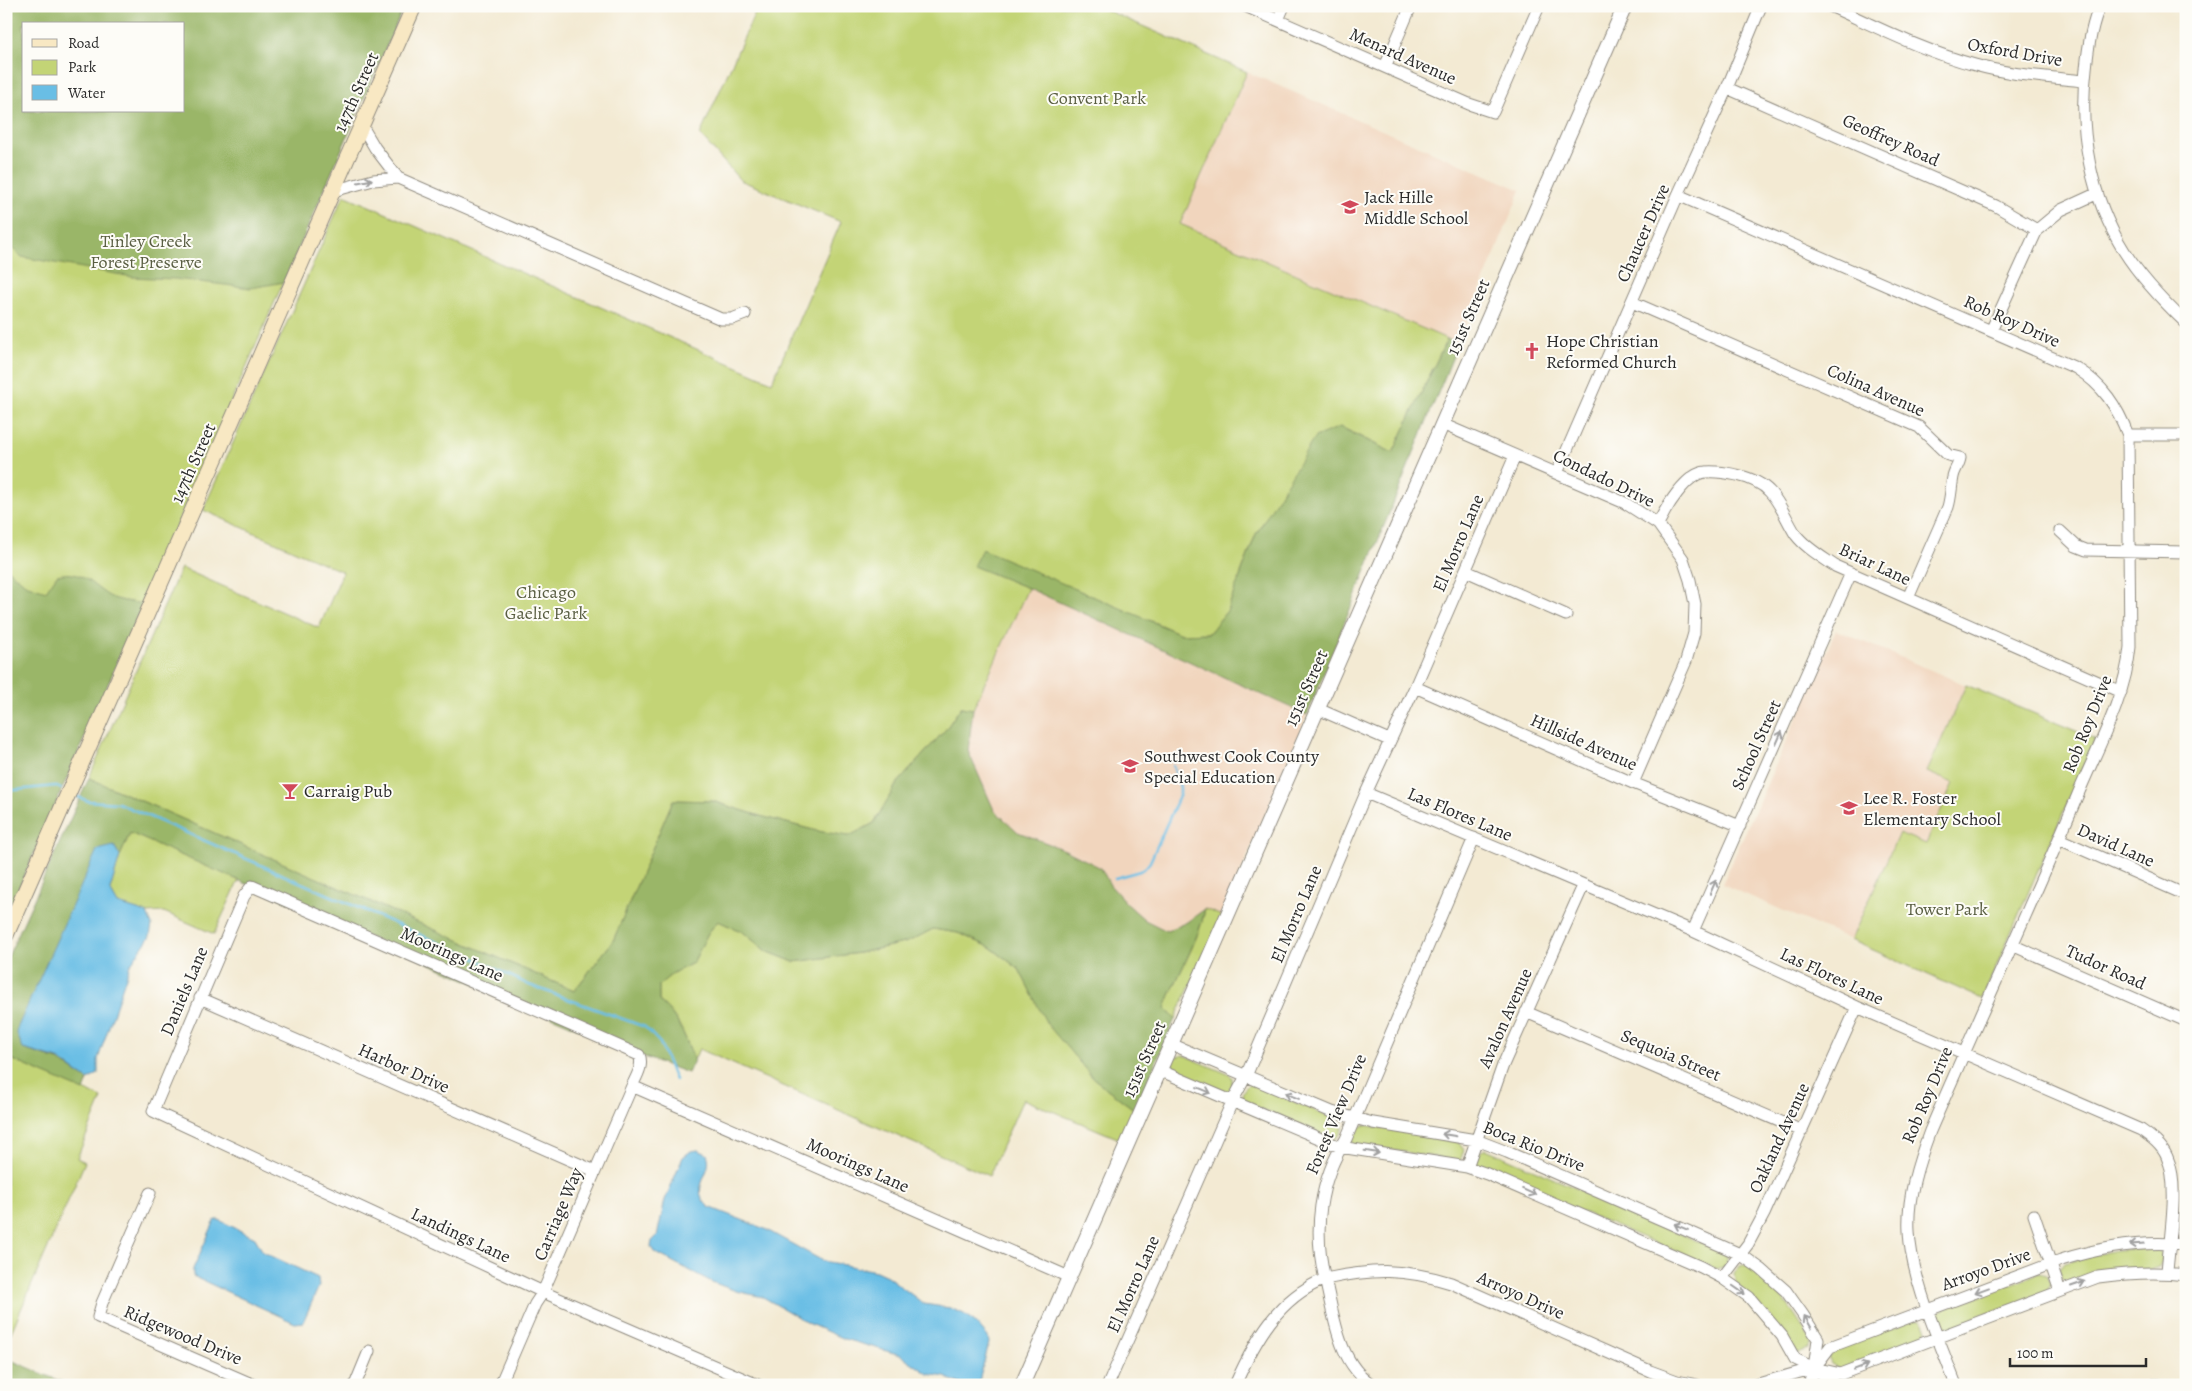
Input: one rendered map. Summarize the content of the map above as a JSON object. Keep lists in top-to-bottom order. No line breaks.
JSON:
{"streets":{"main road":["147th Street"],"street":["Oxford Drive","Menard Avenue","Geoffrey Road","Chaucer Drive","151st Street","Rob Roy Drive","Colina Avenue","Condado Drive","El Morro Lane","Briar Lane","Hillside Avenue","School Street","Las Flores Lane","David Lane","Moorings Lane","Tudor Road","Daniels Lane","Avalon Avenue","Sequoia Street","Harbor Drive","Forest View Drive","Oakland Avenue","Boca Rio Drive","Carriage Way","Landings Lane","Arroyo Drive","Ridgewood Drive"]},"crossings":[["Geoffrey Road","Chaucer Drive"],["Chaucer Drive","Rob Roy Drive"],["Chaucer Drive","Colina Avenue"],["Chaucer Drive","Condado Drive"],["151st Street","Condado Drive"],["151st Street","Moorings Lane"],["151st Street","Boca Rio Drive"],["Rob Roy Drive","Briar Lane"],["Rob Roy Drive","Las Flores Lane"],["Rob Roy Drive","David Lane"],["Rob Roy Drive","Tudor Road"],["Rob Roy Drive","Arroyo Drive"],["Colina Avenue","Briar Lane"],["Condado Drive","El Morro Lane"],["Condado Drive","Briar Lane"],["Condado Drive","Hillside Avenue"],["El Morro Lane","Hillside Avenue"],["El Morro Lane","Las Flores Lane"],["El Morro Lane","Boca Rio Drive"],["Briar Lane","School Street"],["Hillside Avenue","School Street"],["School Street","Las Flores Lane"],["Las Flores Lane","Avalon Avenue"],["Las Flores Lane","Forest View Drive"],["Las Flores Lane","Oakland Avenue"],["Las Flores Lane","Arroyo Drive"],["Moorings Lane","Daniels Lane"],["Moorings Lane","Carriage Way"],["Daniels Lane","Harbor Drive"],["Daniels Lane","Landings Lane"],["Avalon Avenue","Sequoia Street"],["Avalon Avenue","Boca Rio Drive"],["Sequoia Street","Oakland Avenue"],["Harbor Drive","Carriage Way"],["Forest View Drive","Boca Rio Drive"],["Forest View Drive","Arroyo Drive"],["Oakland Avenue","Boca Rio Drive"],["Boca Rio Drive","Arroyo Drive"],["Carriage Way","Landings Lane"]],"one_way":["School Street"],"parks":["Convent Park","Tinley Creek Forest Preserve","Chicago Gaelic Park","Tower Park"],"places":{"school or university":["Jack Hille Middle School","Southwest Cook County Special Education","Lee R. Foster Elementary School"],"church":["Hope Christian Reformed Church"],"bar":["Carraig Pub"]},"legend":["Road","Park","Water"],"scale_bar":"100 m"}
